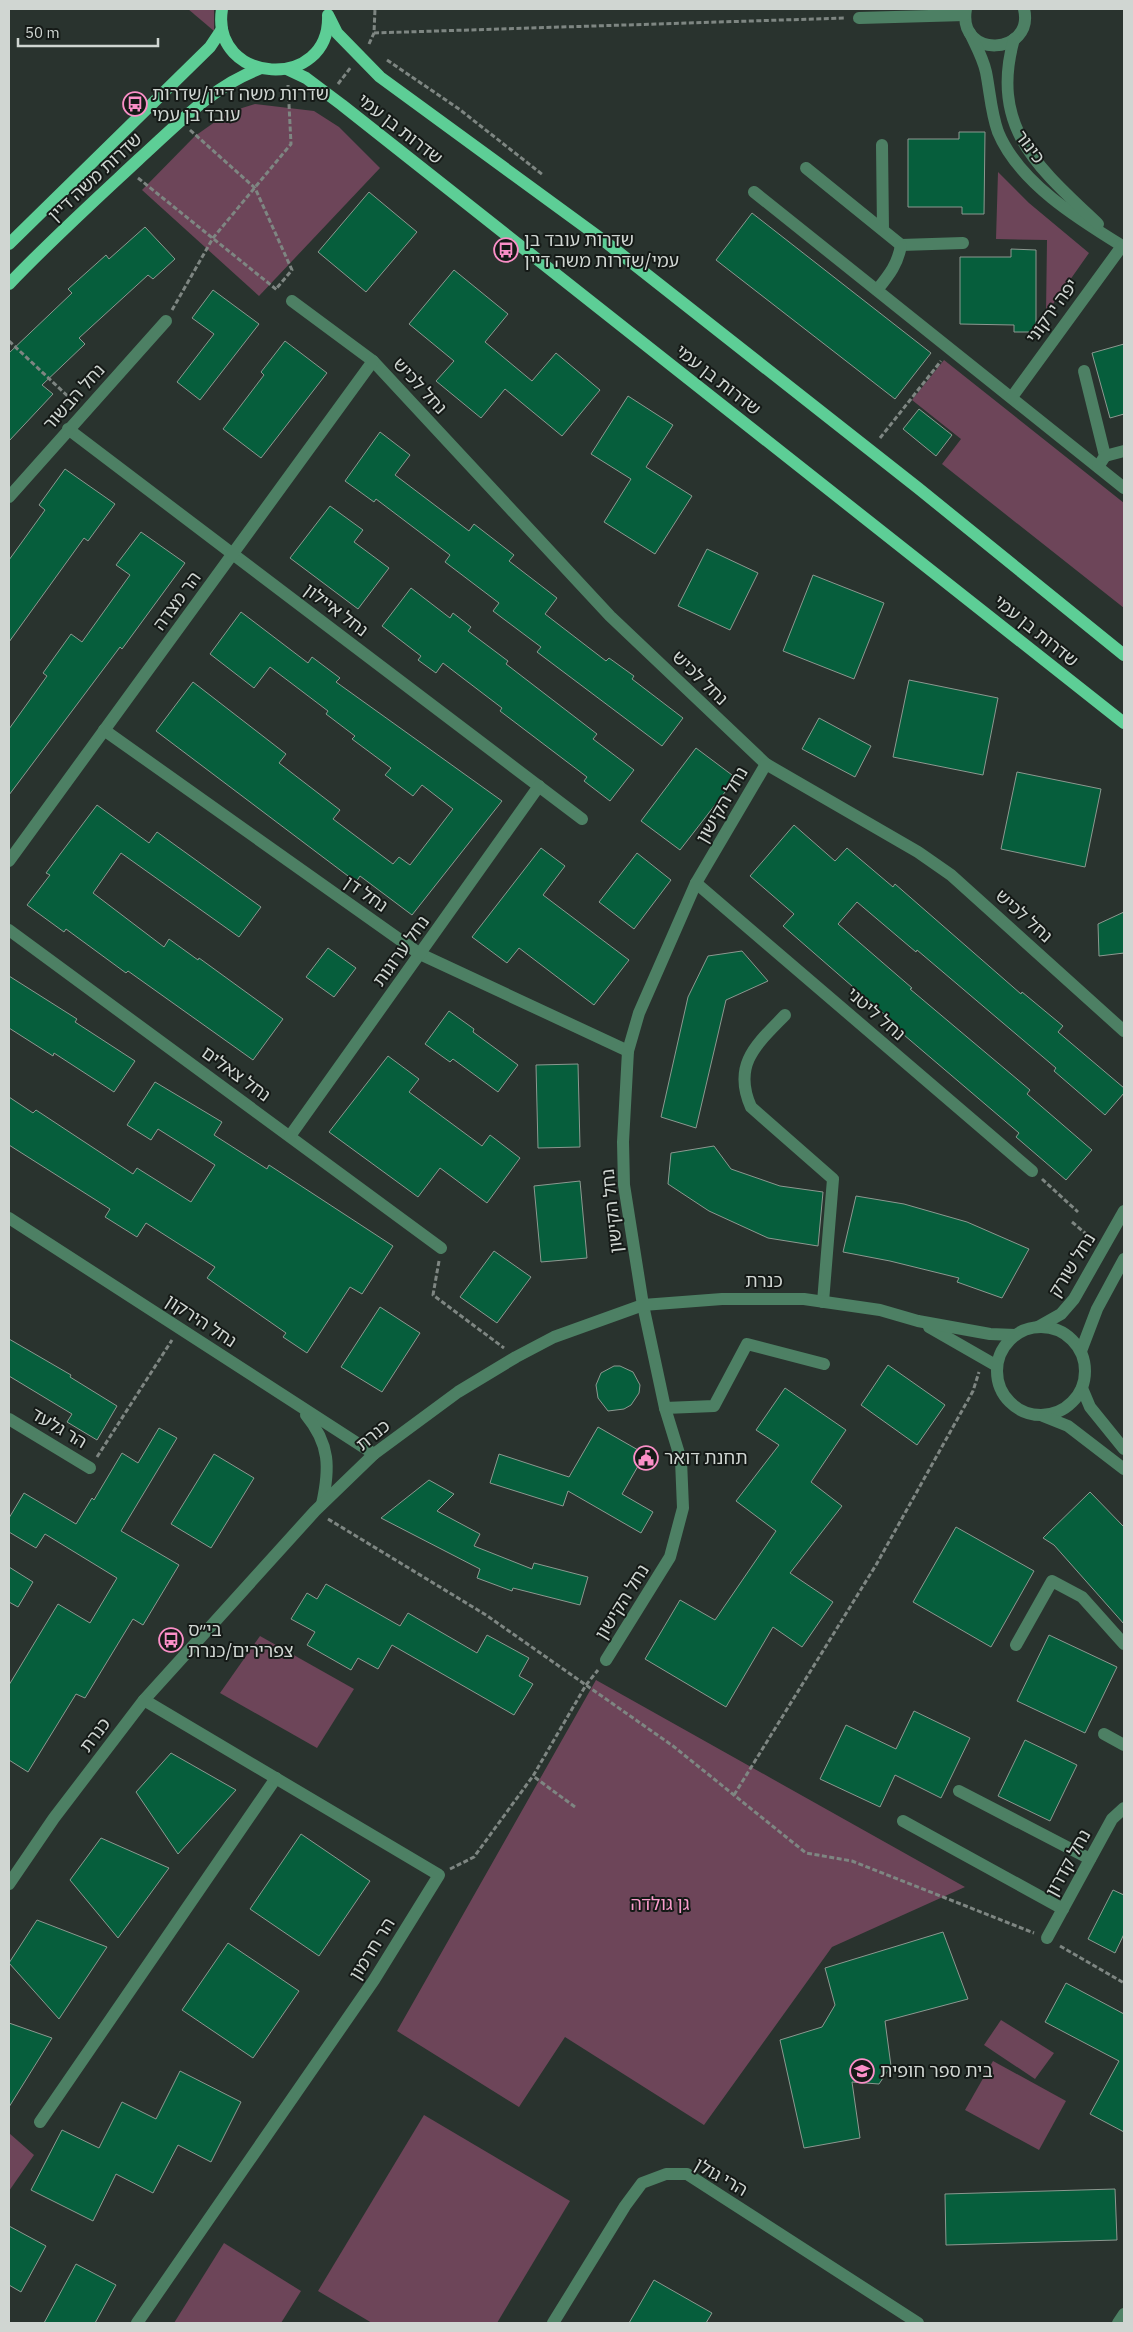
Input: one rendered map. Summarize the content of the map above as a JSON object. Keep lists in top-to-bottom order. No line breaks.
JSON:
{"streets":{"main road":["שדרות בן עמי","שדרות משה דיין"],"street":["כינור","יפה ירקוני","נחל לכיש","נחל הבשור","הר מצדה","נחל איילון","נחל הקישון","נחל דן","נחל ערוגות","נחל ליטני","נחל צאלים","נחל שורק","כנרת","נחל הירקון","הר גלעד","נחל קדרון","הר חרמון","הרי גולן"]},"crossings":[["שדרות בן עמי","שדרות משה דיין"],["כינור","יפה ירקוני"],["נחל לכיש","הר מצדה"],["נחל לכיש","נחל הקישון"],["נחל הבשור","נחל איילון"],["הר מצדה","נחל איילון"],["הר מצדה","נחל דן"],["נחל איילון","נחל ערוגות"],["נחל הקישון","נחל דן"],["נחל הקישון","נחל ליטני"],["נחל הקישון","כנרת"],["נחל דן","נחל ערוגות"],["נחל ערוגות","נחל צאלים"],["נחל שורק","כנרת"],["כנרת","נחל הירקון"]],"parks":["גן גולדה"],"places":{"bus stop":["שדרות משה דיין/שדרות עובד בן עמי","שדרות עובד בן עמי/שדרות משה דיין","בי״ס צפרירים/כנרת"],"public building":["תחנת דואר"],"school or university":["בית ספר חופית"]},"scale_bar":"50 m"}
